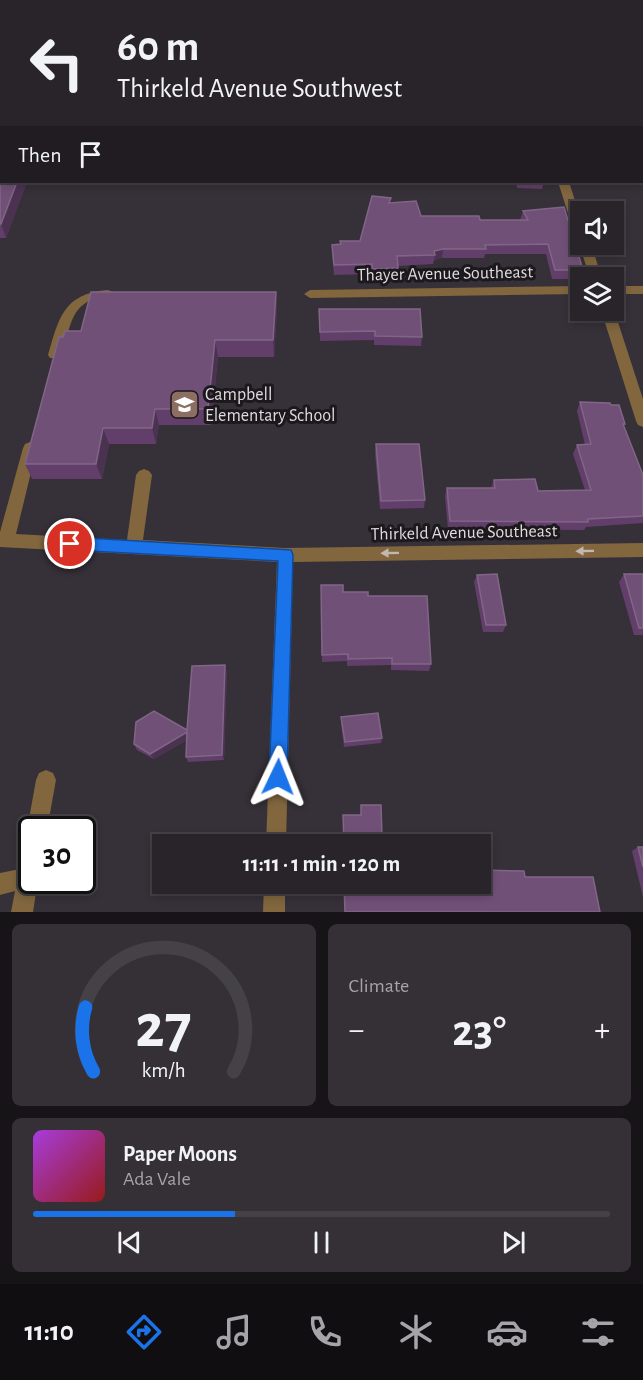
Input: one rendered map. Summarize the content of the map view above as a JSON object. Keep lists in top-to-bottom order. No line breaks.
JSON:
{"streets":{"street":["Thayer Avenue Southeast","Thirkeld Avenue Southeast"]},"one_way":["Thirkeld Avenue Southeast"],"places":{"school or university":["Campbell Elementary School"]},"page":{"turn":["60 m","Thirkeld Avenue Southwest"],"then":"Then","limit":"30","trip":"11:11 · 1 min · 120 m","tile":"Climate","heat":["−","23°","+"],"song":["Paper Moons","Ada Vale"],"tabs":"11:10","gauge":["27","km/h"]}}
